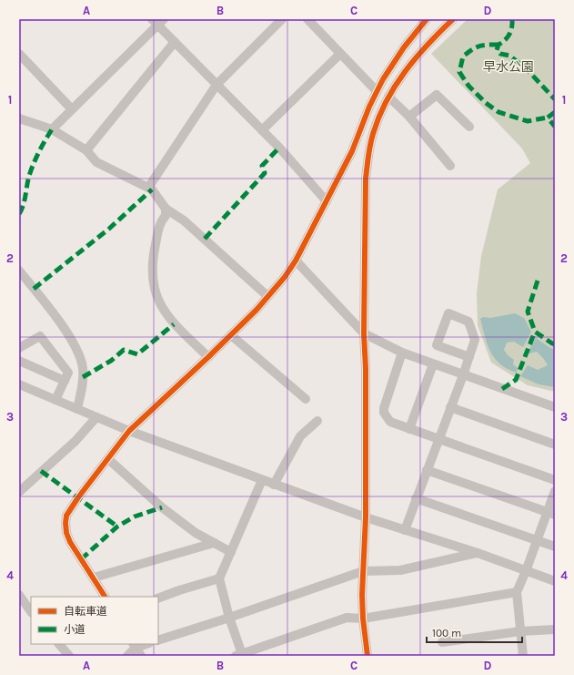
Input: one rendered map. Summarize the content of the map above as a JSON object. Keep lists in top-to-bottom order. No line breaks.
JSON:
{"parks":["早水公園"],"legend":["自転車道","小道"],"scale_bar":"100 m","grid":{"columns":["A","B","C","D"],"rows":["1","2","3","4"]}}
